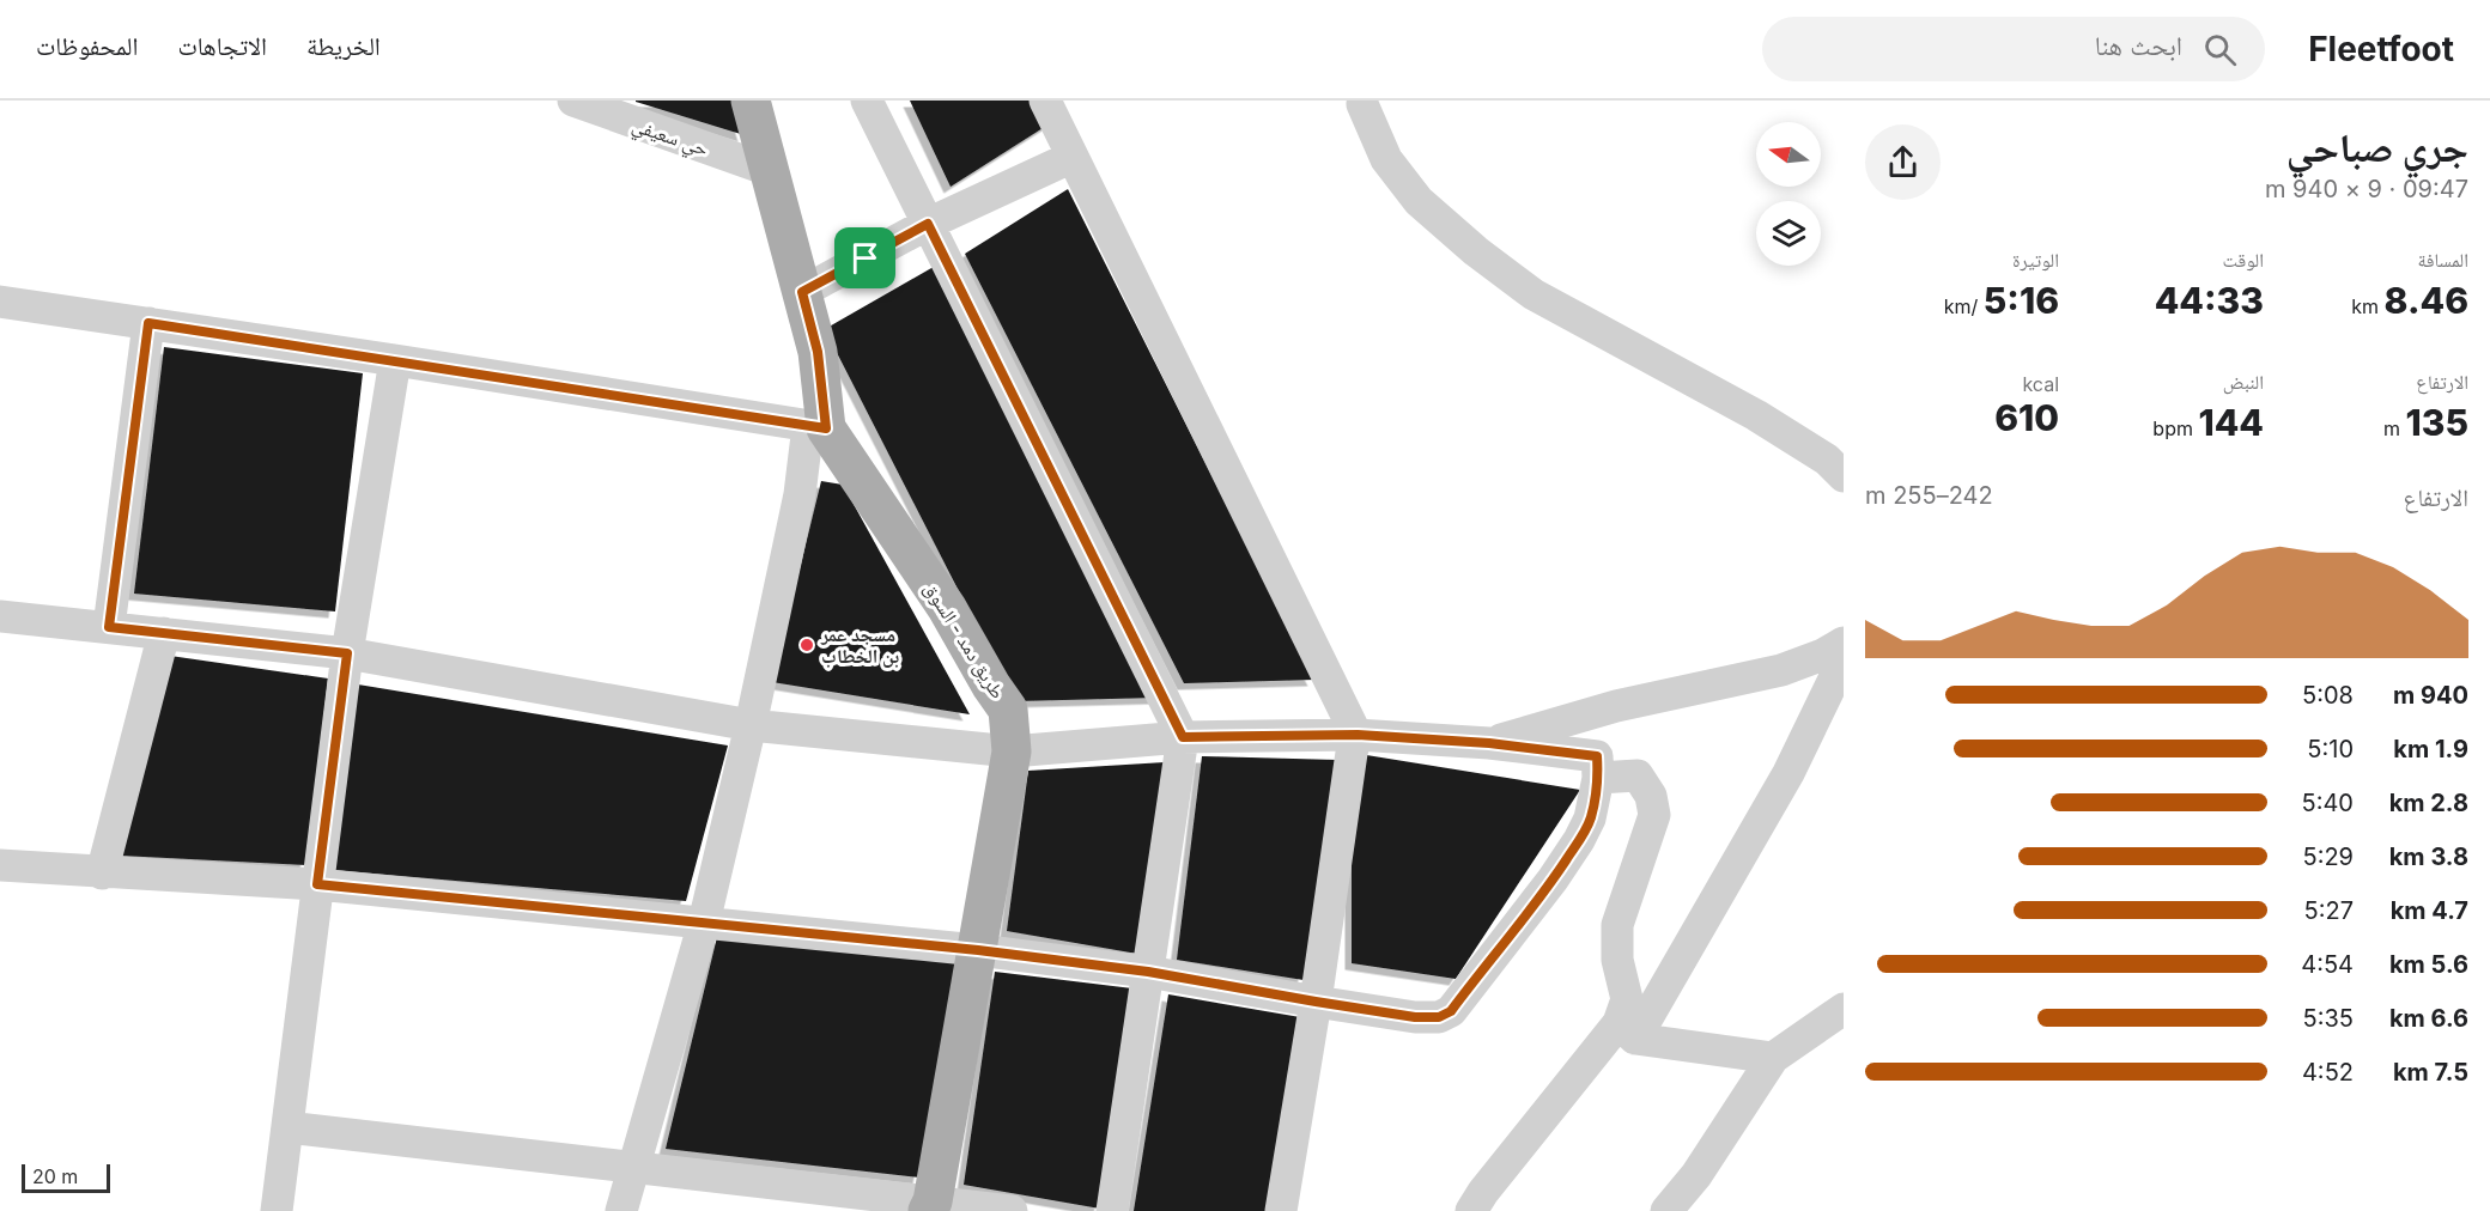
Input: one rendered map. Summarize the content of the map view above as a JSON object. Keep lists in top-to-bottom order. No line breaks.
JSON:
{"streets":{"main road":["طريق دمد - السوق"],"street":["حي سعيفي"]},"crossings":[["حي سعيفي","طريق دمد - السوق"]],"places":["مسجد عمر بن الخطاب"],"scale_bar":"20 m","north":"left","page":{"header":"Fleetfoot","search":"ابحث هنا","nav":["الخريطة","الاتجاهات","المحفوظات"],"heading":["جري صباحي","09:47 · 9 × 940 m"],"stats":[["المسافة","8.46 km"],["الوقت","44:33"],["الوتيرة","5:16 /km"],["الارتفاع","135 m"],["النبض","144 bpm"],["kcal","610"]],"chart":["الارتفاع","242–255 m"],"list":[{"name":"940 m","note":"5:08"},{"name":"1.9 km","note":"5:10"},{"name":"2.8 km","note":"5:40"},{"name":"3.8 km","note":"5:29"},{"name":"4.7 km","note":"5:27"},{"name":"5.6 km","note":"4:54"},{"name":"6.6 km","note":"5:35"},{"name":"7.5 km","note":"4:52"}],"scale":"20 m"}}
